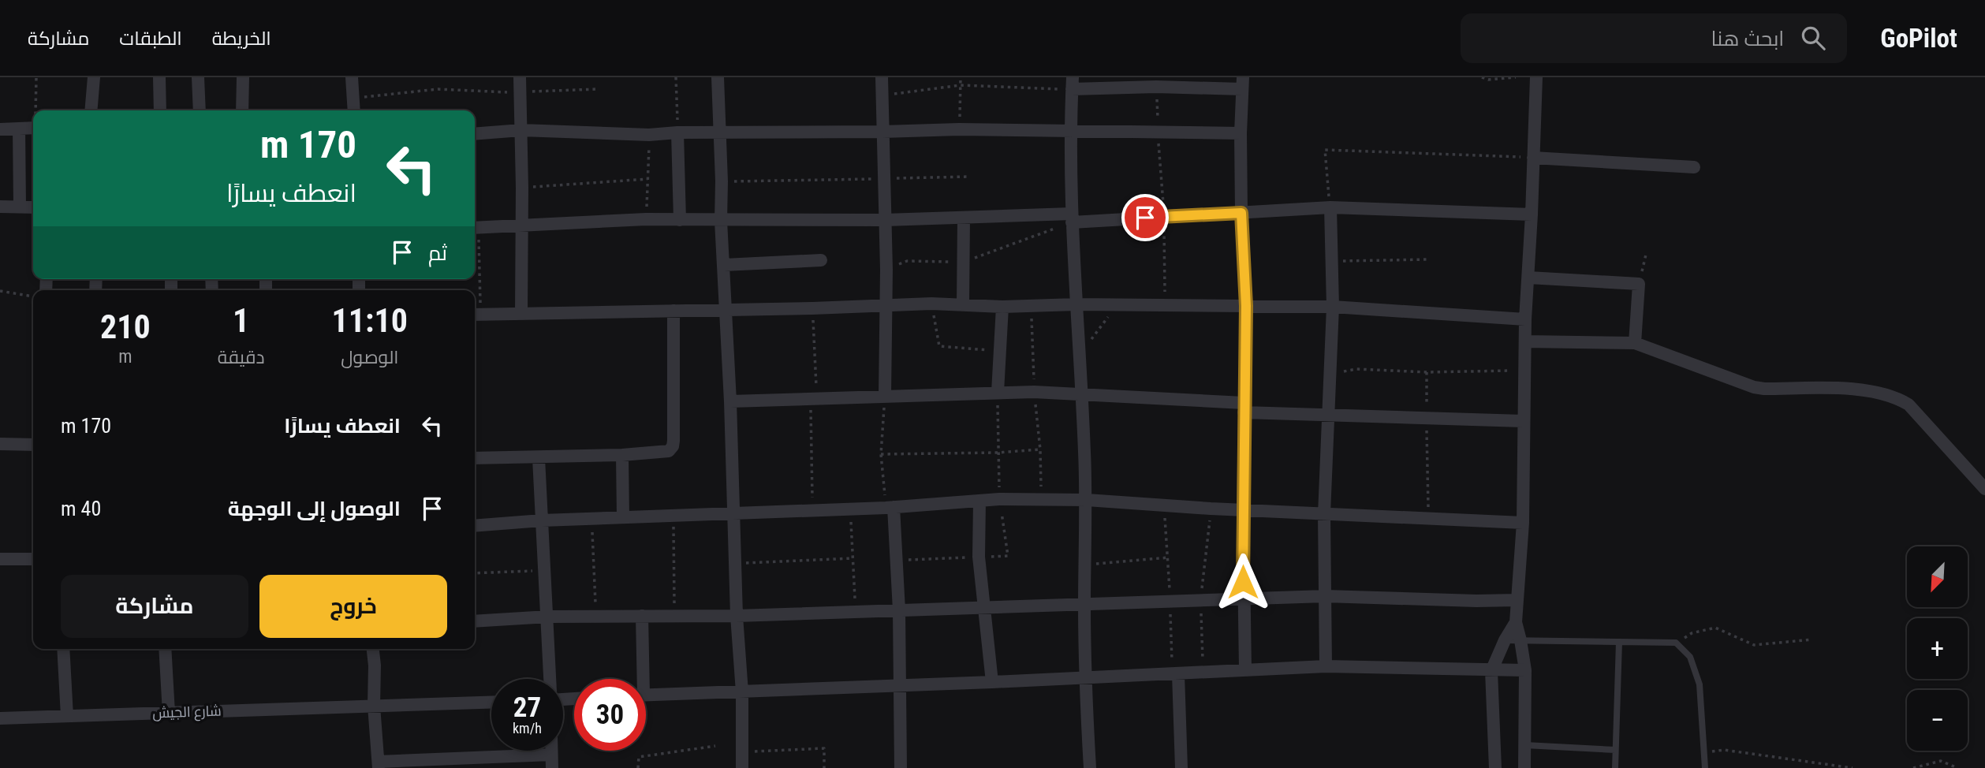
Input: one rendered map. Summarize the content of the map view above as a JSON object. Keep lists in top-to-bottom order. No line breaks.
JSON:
{"streets":{"street":["شارع الجيش"]},"north":"bottom left","page":{"header":"GoPilot","search":"ابحث هنا","nav":["الخريطة","الطبقات","مشاركة"],"turn":["170 m","انعطف يسارًا"],"then":"ثم","eta":["11:10","الوصول","1","دقيقة","210","m"],"list":[{"name":"انعطف يسارًا","value":"170 m"},{"name":"الوصول إلى الوجهة","value":"40 m"}],"map_buttons":["+","−"],"buttons":["خروج","مشاركة"],"speed":"27 km/h","limit":"30"}}
